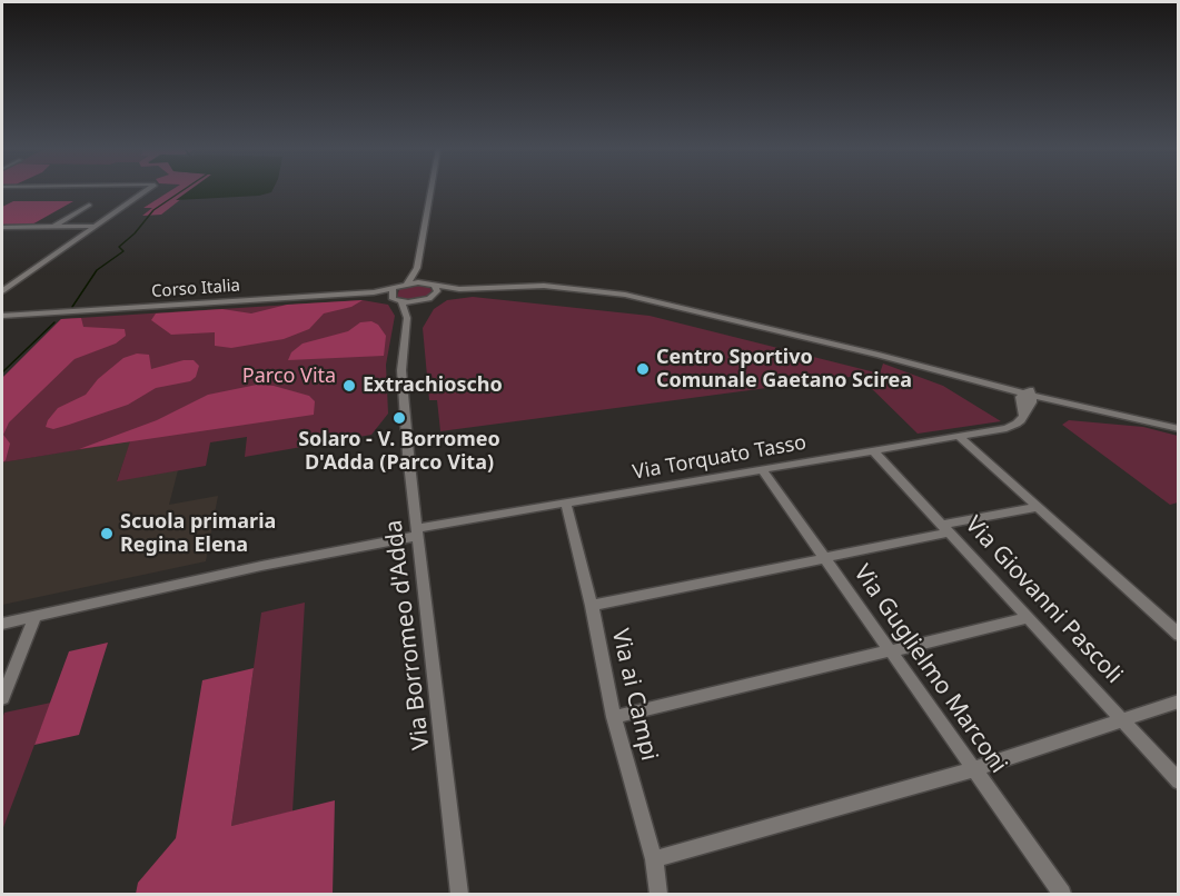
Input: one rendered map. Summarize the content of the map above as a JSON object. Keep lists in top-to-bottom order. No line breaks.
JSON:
{"streets":{"street":["Corso Italia","Via Torquato Tasso","Via Giovanni Pascoli","Via Borromeo d'Adda","Via Guglielmo Marconi","Via ai Campi"]},"crossings":[["Via Torquato Tasso","Via Giovanni Pascoli"],["Via Torquato Tasso","Via Borromeo d'Adda"],["Via Torquato Tasso","Via Guglielmo Marconi"],["Via Torquato Tasso","Via ai Campi"]],"parks":["Parco Vita"],"places":["Centro Sportivo Comunale Gaetano Scirea","Extrachioscho","Solaro - V. Borromeo D'Adda (Parco Vita)","Scuola primaria Regina Elena"]}
